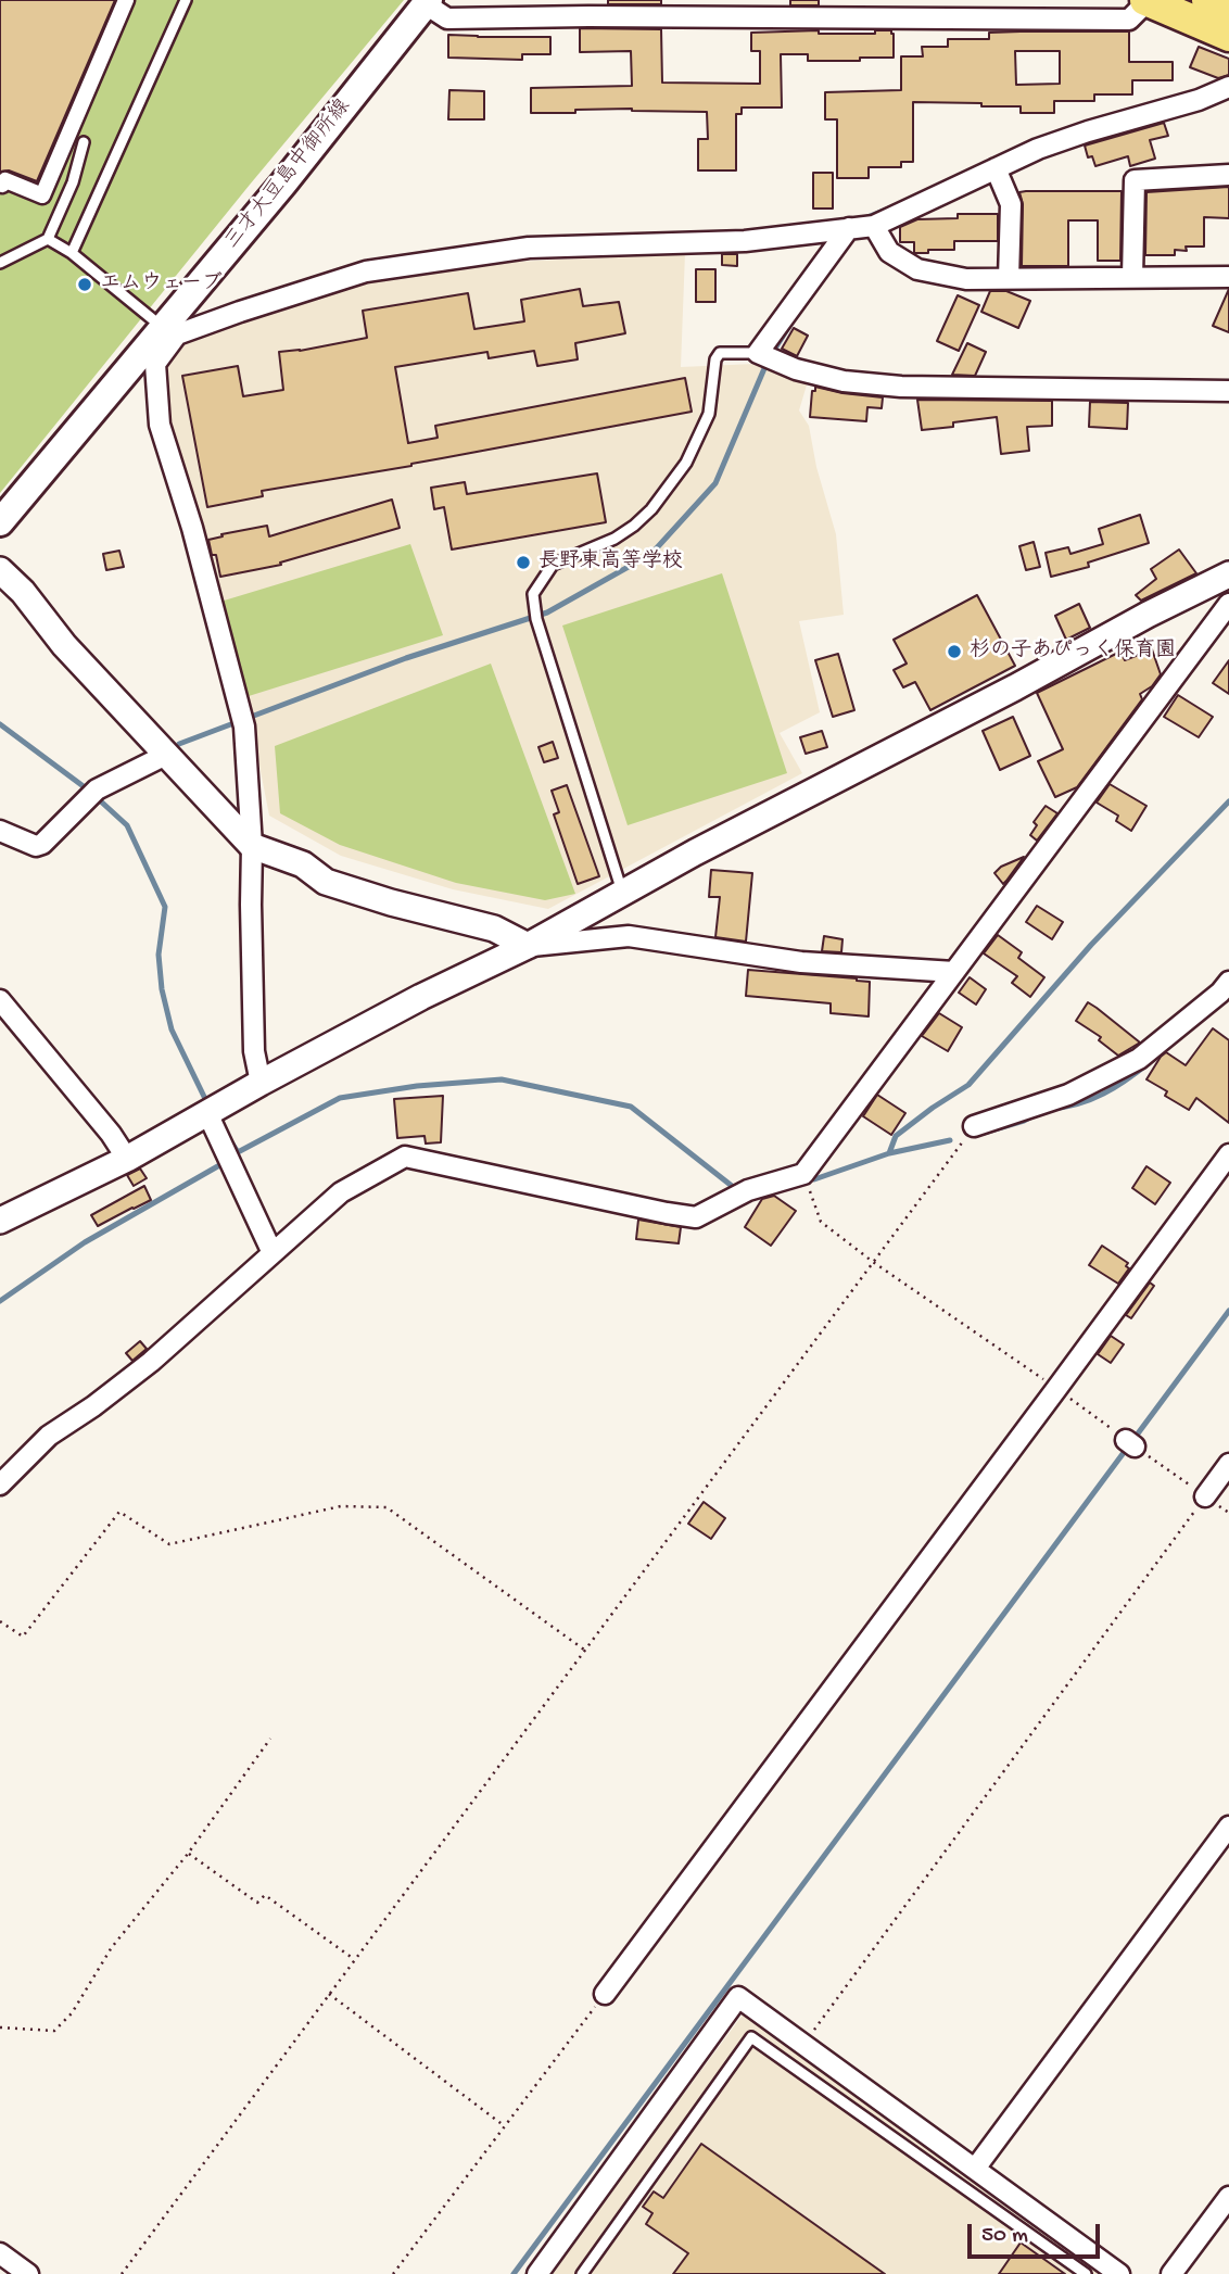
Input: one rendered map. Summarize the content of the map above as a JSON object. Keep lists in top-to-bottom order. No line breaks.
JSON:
{"streets":{"main road":["三才大豆島中御所線"]},"places":["エムウェーブ","長野東高等学校","杉の子あぴっく保育園"],"scale_bar":"50 m"}
